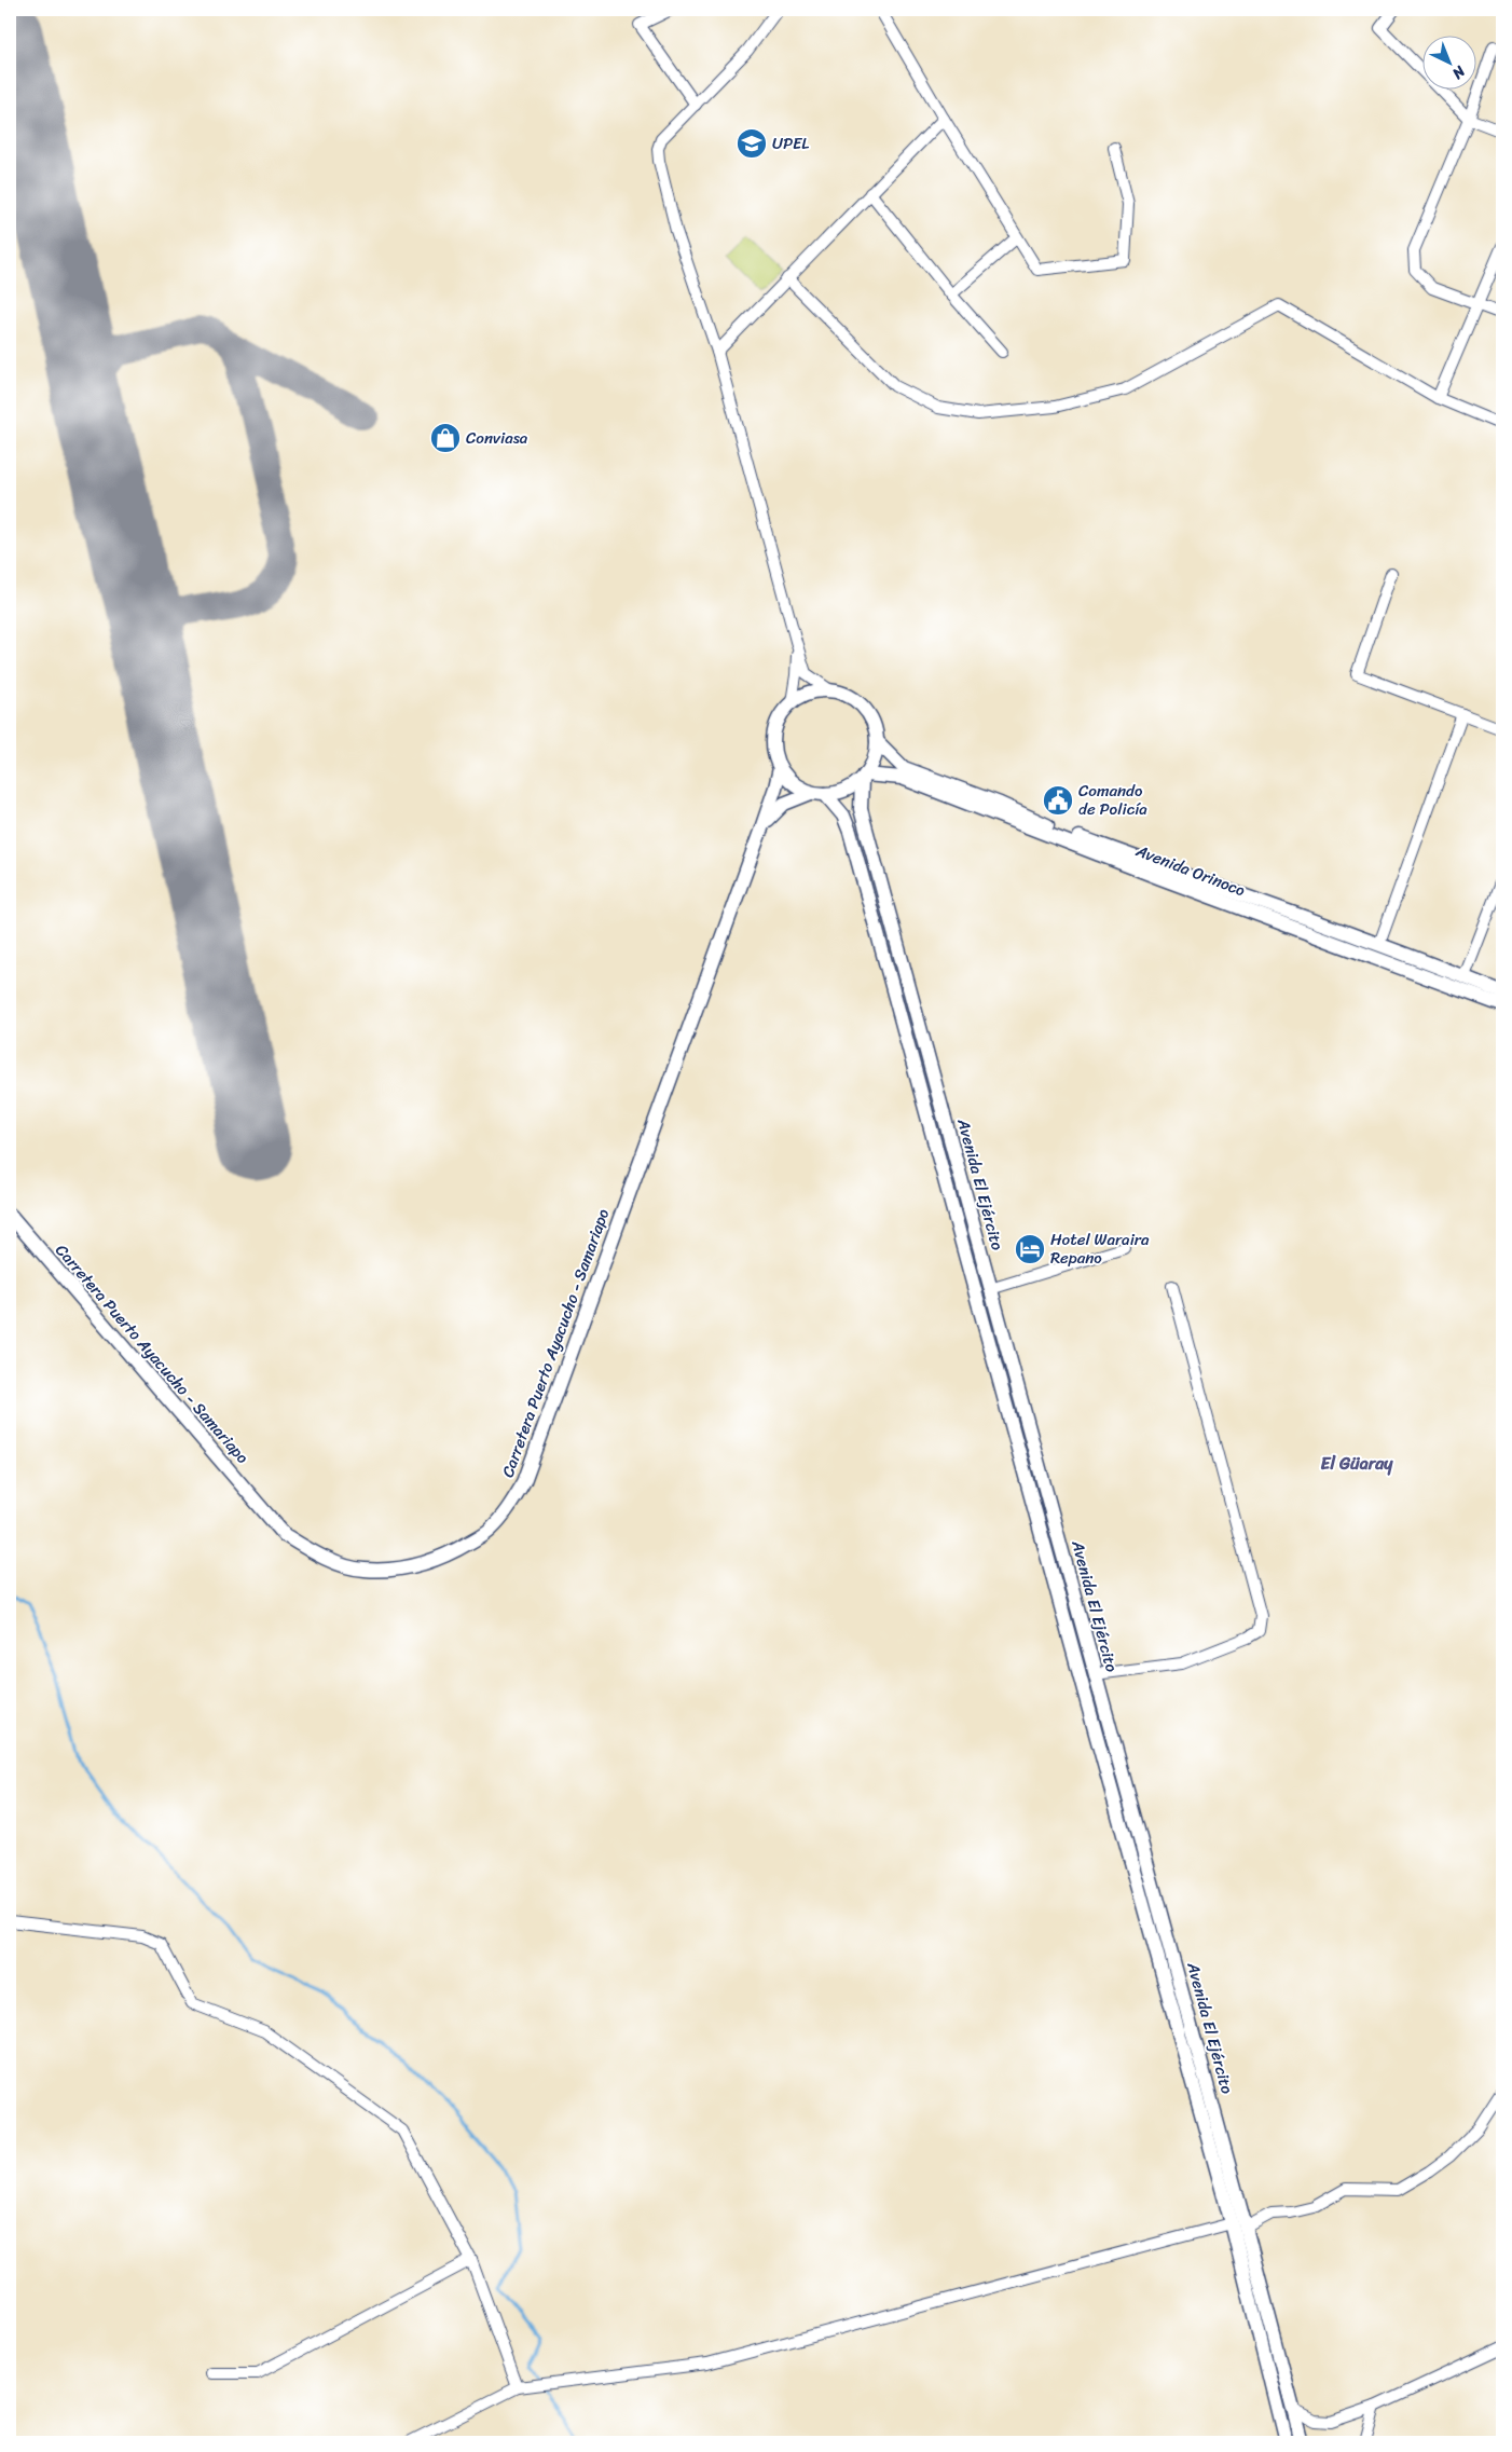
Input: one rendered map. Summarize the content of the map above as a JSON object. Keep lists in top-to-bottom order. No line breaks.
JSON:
{"streets":{"street":["Avenida Orinoco","Avenida El Ejército","Carretera Puerto Ayacucho - Samariapo"]},"crossings":[["Avenida Orinoco","Avenida El Ejército"],["Avenida Orinoco","Carretera Puerto Ayacucho - Samariapo"],["Avenida El Ejército","Carretera Puerto Ayacucho - Samariapo"]],"districts":["El Güaray"],"places":{"school or university":["UPEL"],"shop":["Conviasa"],"public building":["Comando de Policía"],"hotel":["Hotel Waraira Repano"]},"north":"bottom right"}
